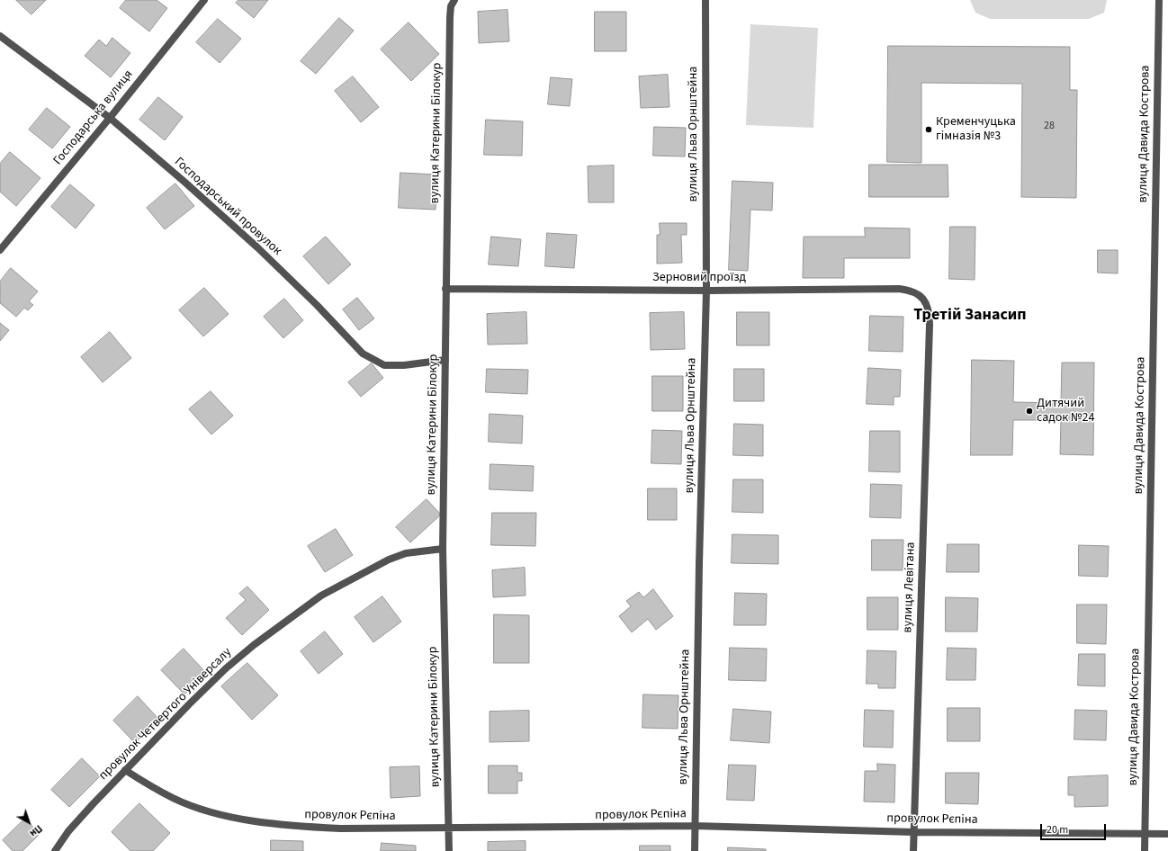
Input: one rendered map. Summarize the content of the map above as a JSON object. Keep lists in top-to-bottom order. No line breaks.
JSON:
{"streets":{"street":["Господарська вулиця","вулиця Катерини Білокур","вулиця Льва Орнштейна","вулиця Давида Кострова","Господарський провулок","Зерновий проїзд","вулиця Левітана","провулок Четвертого Універсалу","провулок Рєпіна"]},"crossings":[["Господарська вулиця","Господарський провулок"],["вулиця Катерини Білокур","Господарський провулок"],["вулиця Катерини Білокур","Зерновий проїзд"],["вулиця Катерини Білокур","провулок Четвертого Універсалу"],["вулиця Катерини Білокур","провулок Рєпіна"],["вулиця Льва Орнштейна","Зерновий проїзд"],["вулиця Льва Орнштейна","провулок Рєпіна"],["вулиця Давида Кострова","провулок Рєпіна"],["Зерновий проїзд","вулиця Левітана"],["вулиця Левітана","провулок Рєпіна"],["провулок Четвертого Універсалу","провулок Рєпіна"]],"districts":["Третій Занасип"],"places":["Кременчуцька гімназія №3","Дитячий садок №24"],"house_numbers":["28"],"scale_bar":"20 m","north":"bottom right"}
